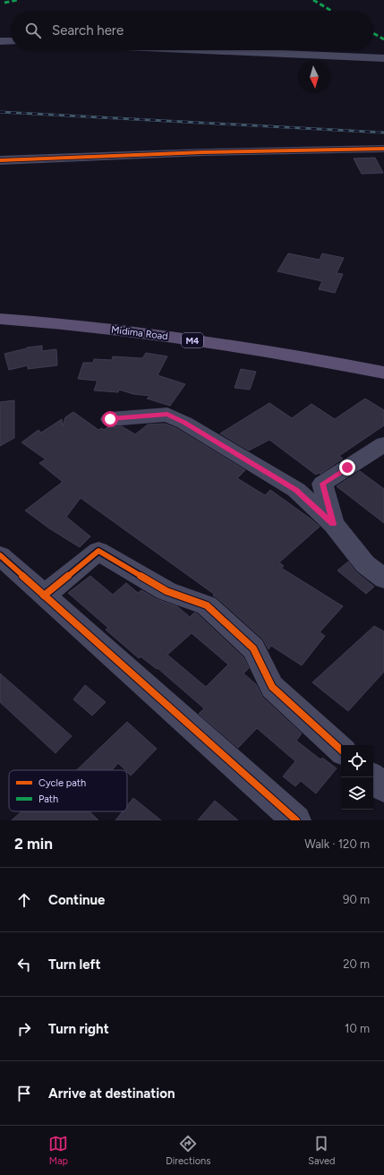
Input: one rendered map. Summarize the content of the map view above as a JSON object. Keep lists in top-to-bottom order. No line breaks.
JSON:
{"streets":{"main road":["Midima Road","M4"]},"legend":["Cycle path","Path"],"north":"bottom","page":{"search":"Search here","heading":["2 min","Walk · 120 m"],"list":[["Continue","90 m"],["Turn left","20 m"],["Turn right","10 m"],"Arrive at destination"],"nav":["Map","Directions","Saved"]}}
